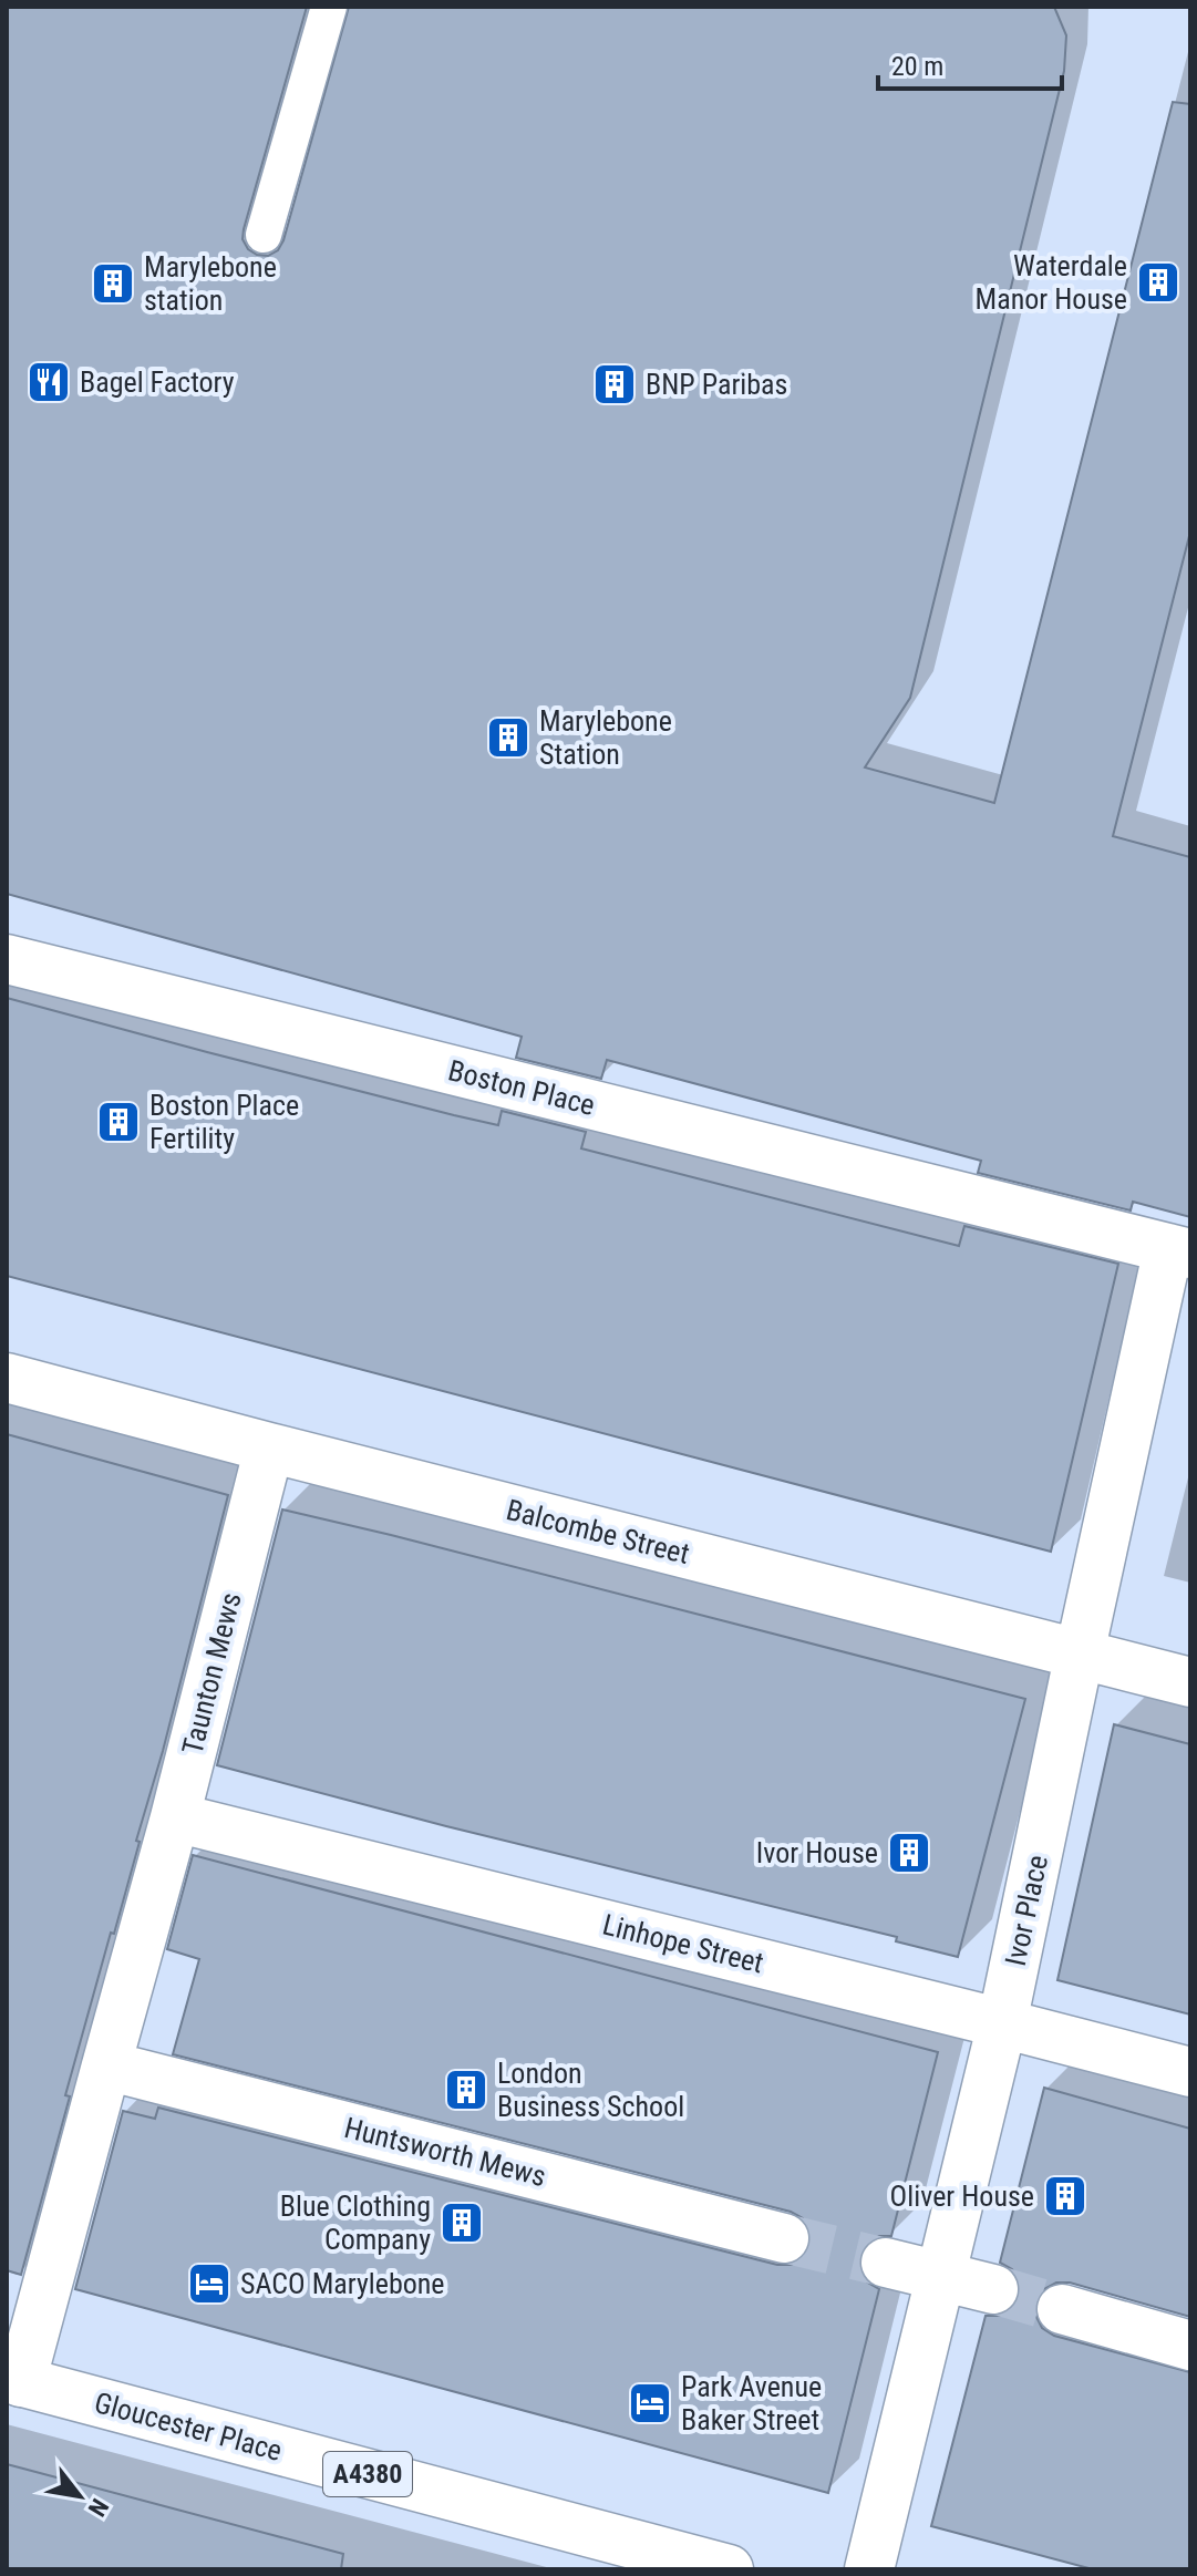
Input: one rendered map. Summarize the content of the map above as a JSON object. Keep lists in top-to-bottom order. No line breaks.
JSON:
{"streets":{"main road":["Boston Place","Balcombe Street","Taunton Mews","Ivor Place","Linhope Street","Huntsworth Mews","Gloucester Place","A4380"]},"crossings":[["Boston Place","Ivor Place"],["Balcombe Street","Taunton Mews"],["Balcombe Street","Ivor Place"],["Taunton Mews","Linhope Street"],["Taunton Mews","Huntsworth Mews"],["Ivor Place","Linhope Street"]],"places":{"building":["Waterdale Manor House","Marylebone station","BNP Paribas","Marylebone Station","Boston Place Fertility","Ivor House","London Business School","Oliver House","Blue Clothing Company"],"restaurant":["Bagel Factory"],"hotel":["SACO Marylebone","Park Avenue Baker Street"]},"scale_bar":"20 m","north":"bottom right"}
